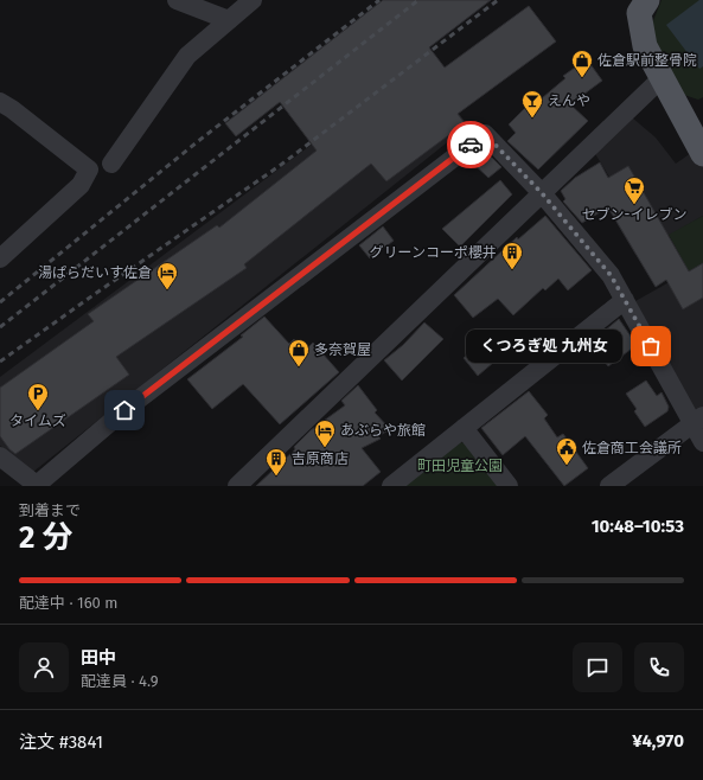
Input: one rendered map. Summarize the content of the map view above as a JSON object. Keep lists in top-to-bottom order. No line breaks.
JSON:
{"parks":["町田児童公園"],"places":{"shop":["佐倉駅前整骨院","多奈賀屋"],"bar":["えんや"],"supermarket":["セブン-イレブン"],"building":["グリーンコーポ櫻井","吉原商店"],"hotel":["湯ぱらだいす佐倉","あぶらや旅館"],"other":["くつろぎ処 九州女"],"parking":["タイムズ"],"public building":["佐倉商工会議所"]},"page":{"bubble":"くつろぎ処 九州女","heading":["2 分","到着まで","10:48–10:53"],"panel":["田中","配達員 · 4.9","注文 #3841","¥4,970"],"bar":"配達中 · 160 m"}}
